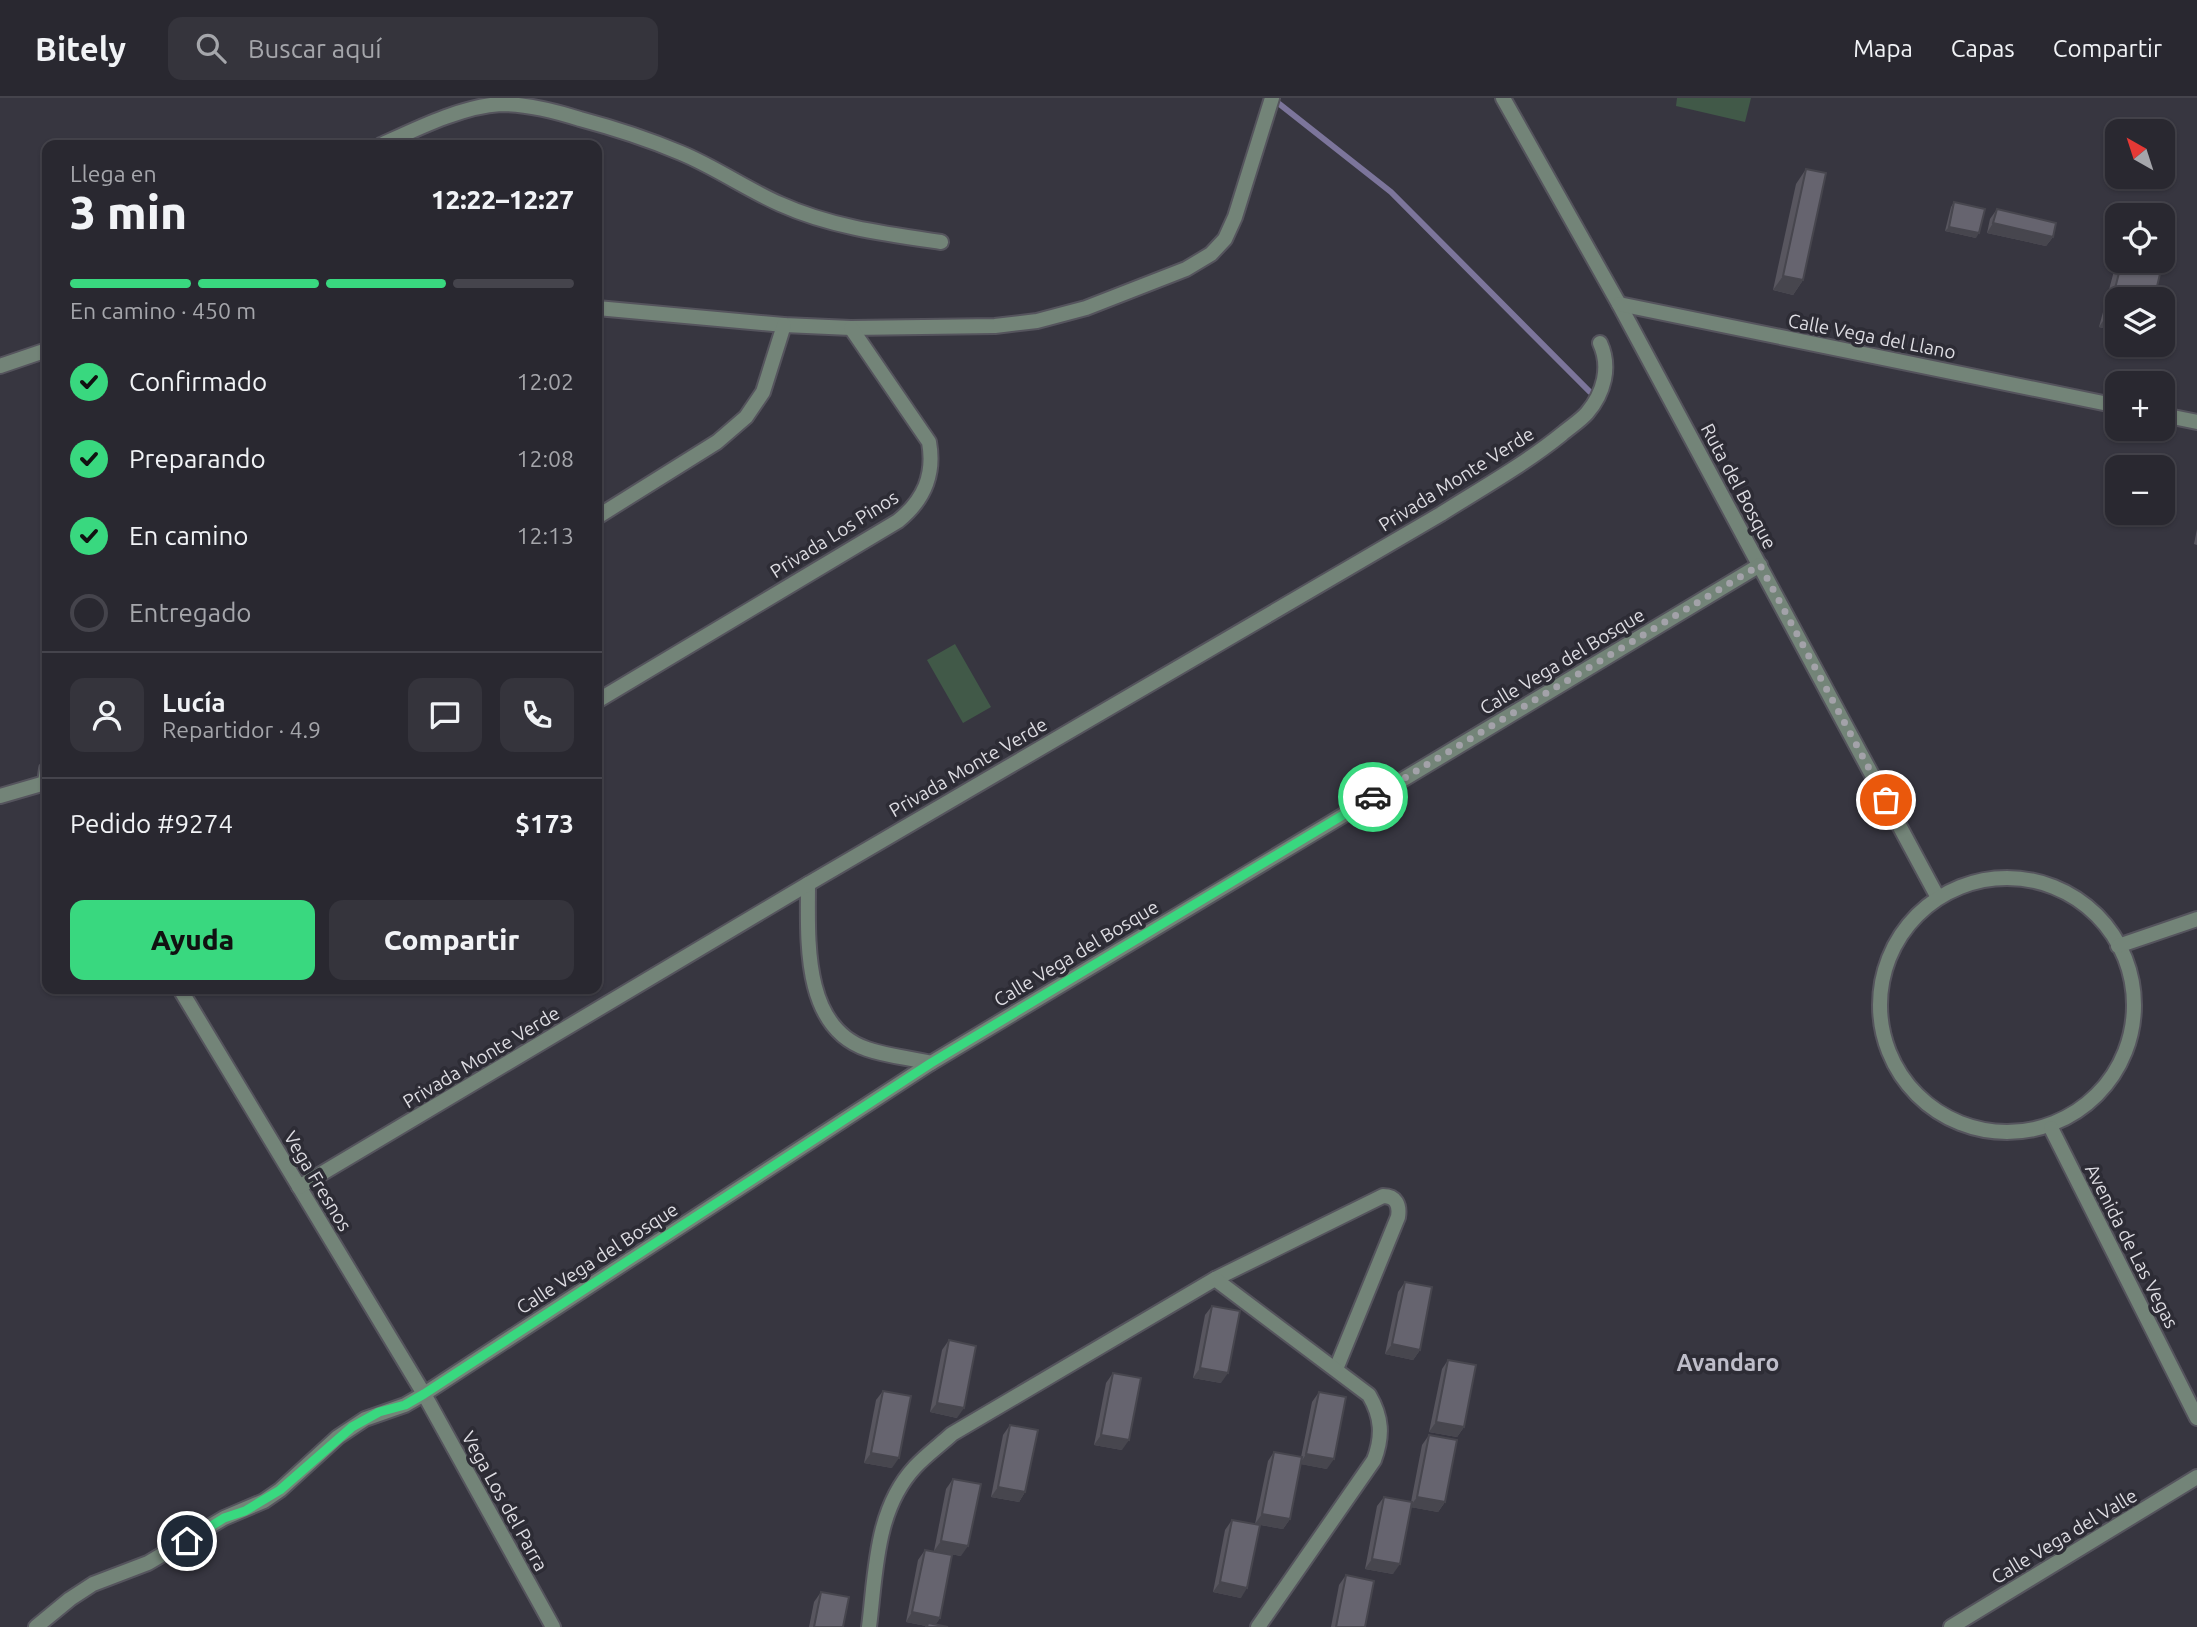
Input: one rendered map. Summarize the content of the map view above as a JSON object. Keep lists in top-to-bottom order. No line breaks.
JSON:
{"streets":{"street":["Calle Vega del Llano","Privada Monte Verde","Ruta del Bosque","Privada Los Pinos","Calle Vega del Bosque","Vega Fresnos","Avenida de Las Vegas","Vega Los del Parra","Calle Vega del Valle"]},"crossings":[["Calle Vega del Llano","Ruta del Bosque"],["Privada Monte Verde","Vega Fresnos"],["Ruta del Bosque","Calle Vega del Bosque"],["Calle Vega del Bosque","Vega Fresnos"],["Calle Vega del Bosque","Vega Los del Parra"],["Vega Fresnos","Vega Los del Parra"]],"districts":["Avandaro"],"north":"top left","page":{"header":"Bitely","search":"Buscar aquí","nav":["Mapa","Capas","Compartir"],"map_buttons":["+","−"],"heading":["3 min","Llega en","12:22–12:27"],"panel":["Lucía","Repartidor · 4.9","Pedido #9274","$173"],"bar":"En camino · 450 m","list":[["Confirmado","12:02"],["Preparando","12:08"],["En camino","12:13"],"Entregado"],"buttons":["Ayuda","Compartir"]}}
